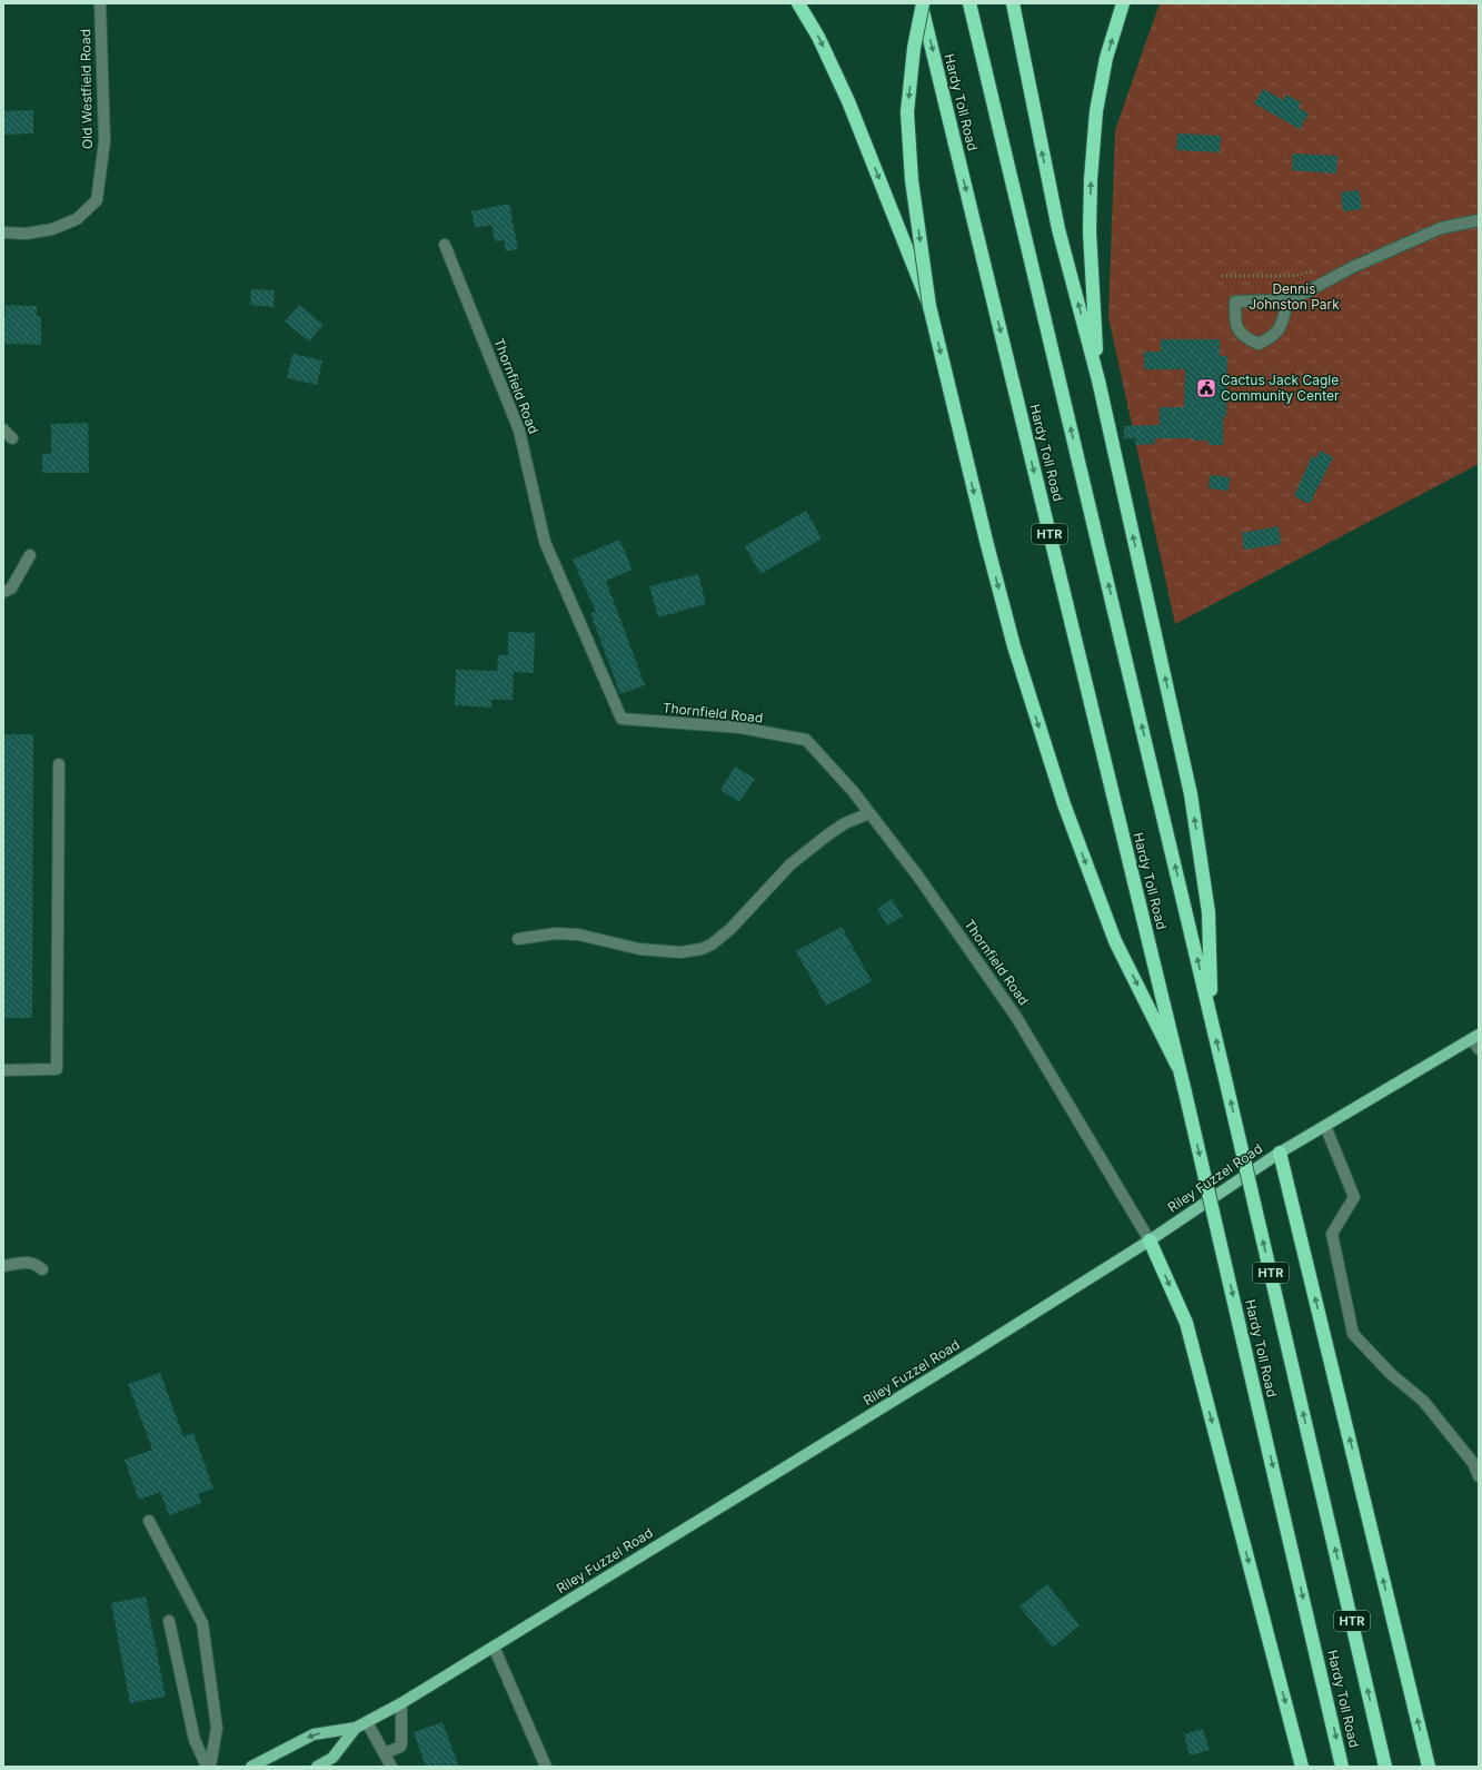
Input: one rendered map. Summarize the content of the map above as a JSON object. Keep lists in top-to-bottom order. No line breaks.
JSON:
{"streets":{"highway":["Hardy Toll Road","HTR"],"main road":["Riley Fuzzel Road"],"street":["Old Westfield Road","Thornfield Road"]},"crossings":[["Thornfield Road","Riley Fuzzel Road"]],"parks":["Dennis Johnston Park"],"places":{"public building":["Cactus Jack Cagle Community Center"]}}
